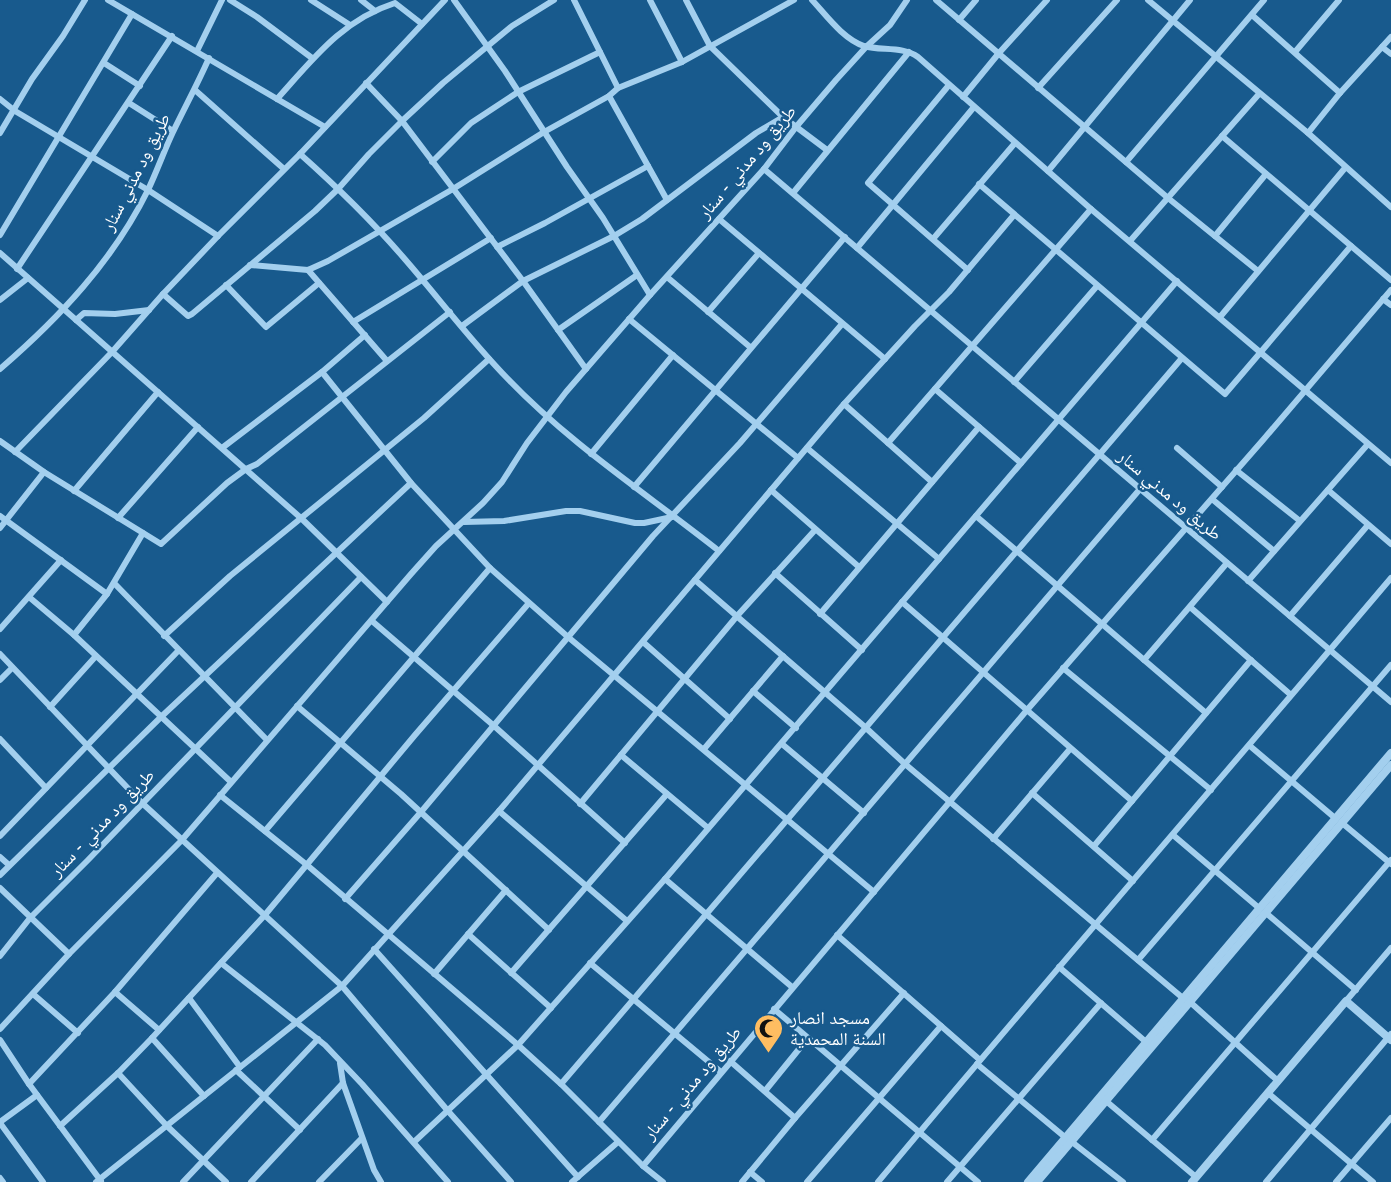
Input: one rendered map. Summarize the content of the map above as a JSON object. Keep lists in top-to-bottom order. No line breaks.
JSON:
{"streets":{"street":["طريق ود مدني - سنار","طريق ود مدني سنار"]},"crossings":[["طريق ود مدني - سنار","طريق ود مدني سنار"]],"places":{"mosque":["مسجد انصار السنة المحمدية"]}}
